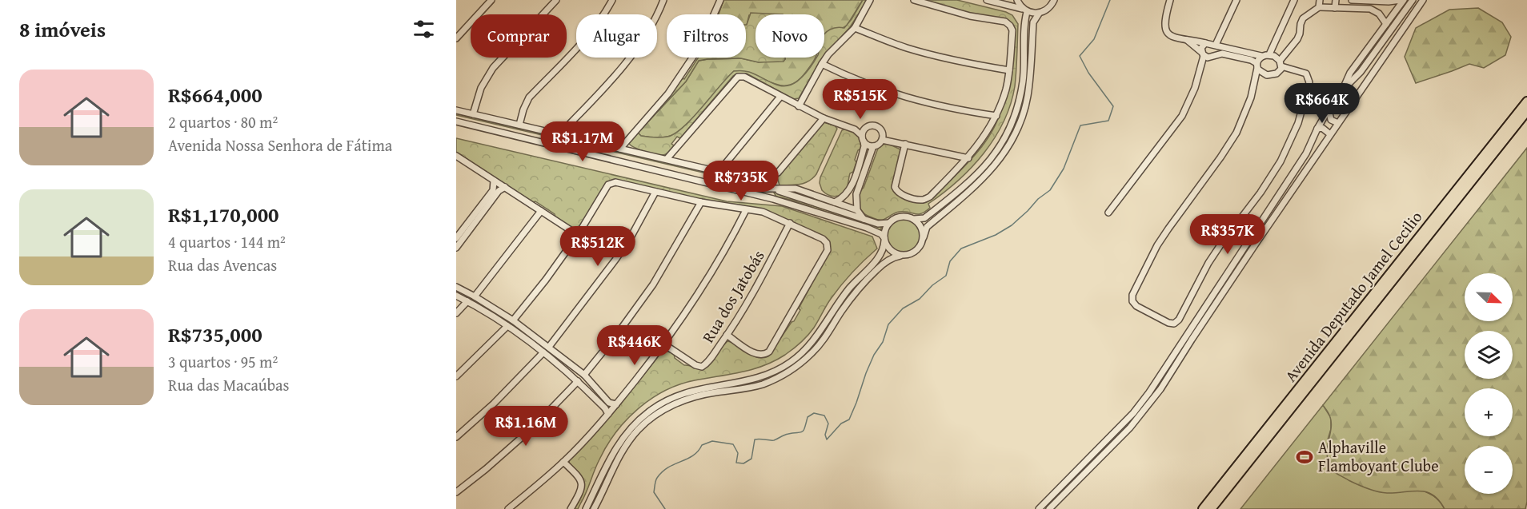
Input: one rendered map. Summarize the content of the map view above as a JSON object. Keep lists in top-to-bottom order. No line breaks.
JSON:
{"streets":{"highway":["Avenida Deputado Jamel Cecilio"],"street":["Rua dos Jatobás"]},"places":{"sports":["Alphaville Flamboyant Clube"]},"north":"bottom right","page":{"heading":"8 imóveis","chip":["Comprar","Alugar","Filtros","Novo"],"list":[{"name":"R$664,000","note":"2 quartos · 80 m² · Avenida Nossa Senhora de Fátima"},{"name":"R$1,170,000","note":"4 quartos · 144 m² · Rua das Avencas"},{"name":"R$735,000","note":"3 quartos · 95 m² · Rua das Macaúbas"}],"price":["R$515K","R$664K","R$1.17M","R$735K","R$357K","R$512K","R$446K","R$1.16M"],"map_buttons":["+","−"]}}
